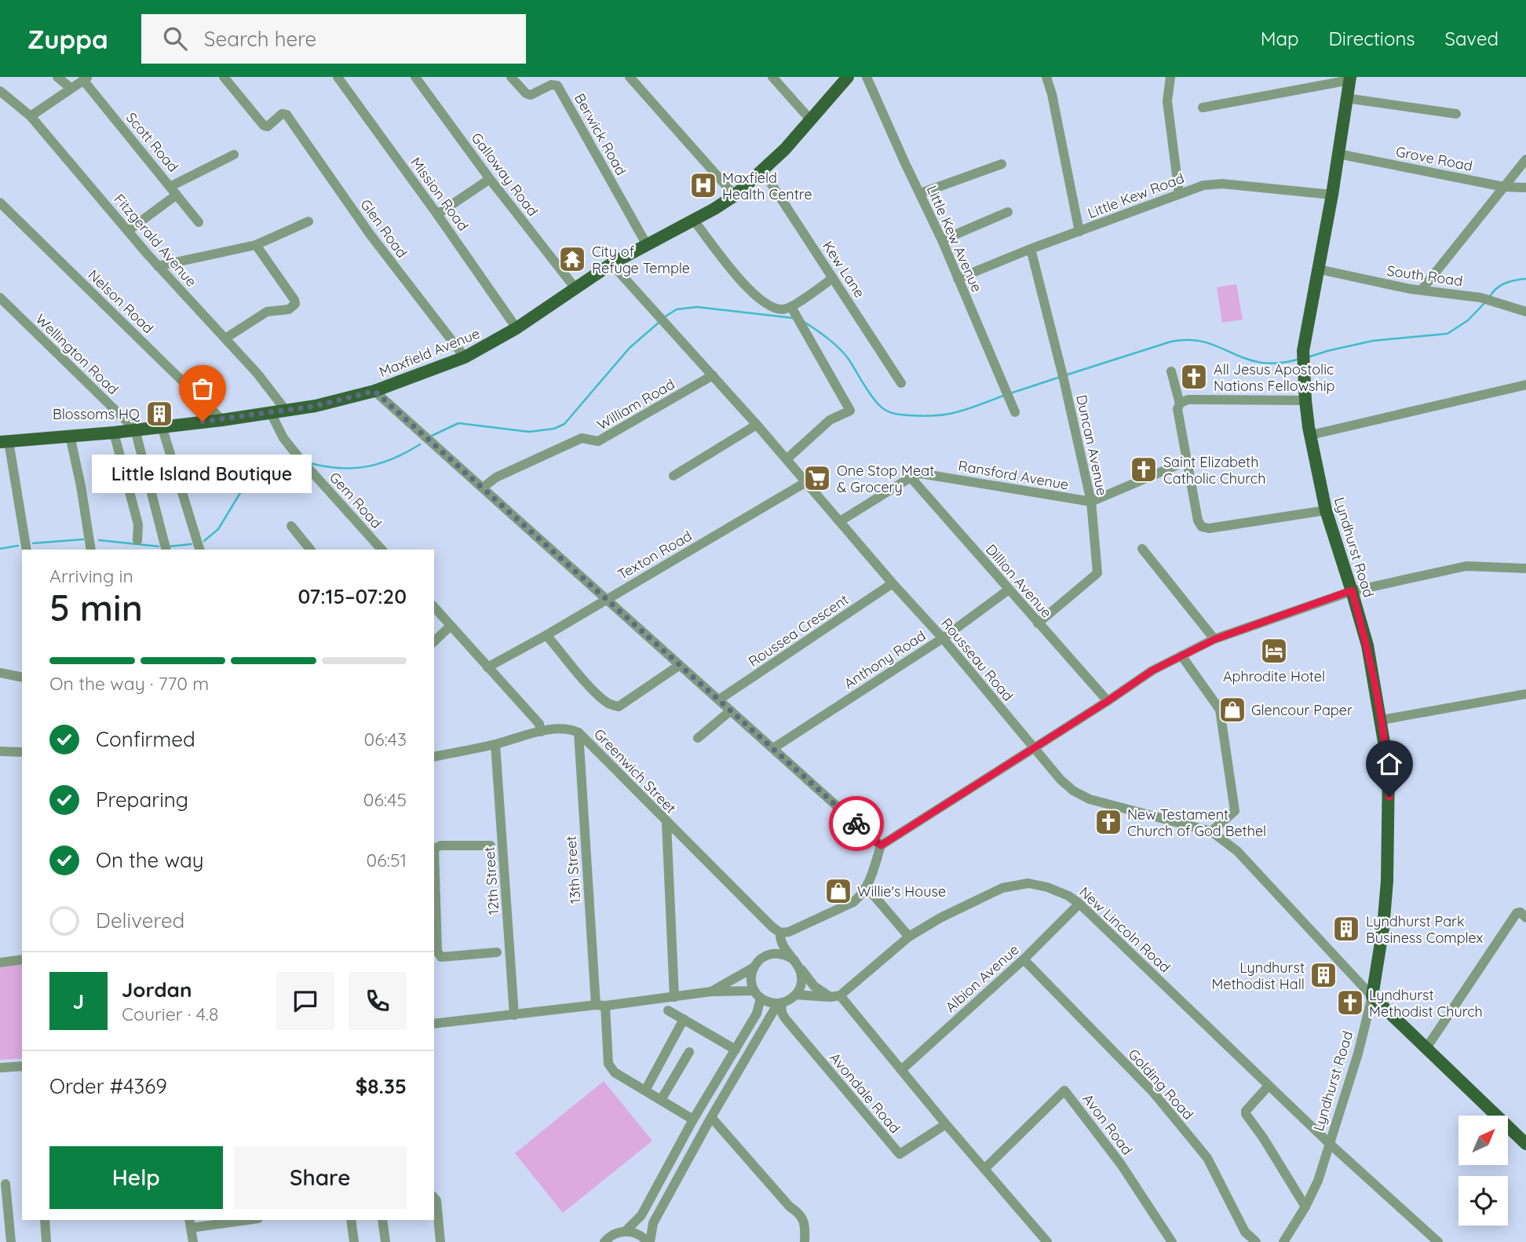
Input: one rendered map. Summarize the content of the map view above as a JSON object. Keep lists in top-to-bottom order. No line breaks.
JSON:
{"streets":{"main road":["Maxfield Avenue","Lyndhurst Road"],"street":["Berwick Road","Scott Road","Grove Road","Galloway Road","Mission Road","Little Kew Road","Glen Road","Little Kew Avenue","Fitzgerald Avenue","Kew Lane","South Road","Nelson Road","Wellington Road","William Road","Duncan Avenue","Ransford Avenue","Gem Road","Texton Road","Dillion Avenue","Roussea Crescent","Anthony Road","Rousseau Road","Greenwich Street","13th Street","12th Street","New Lincoln Road","Albion Avenue","Golding Road","Avondale Road","Avon Road"]},"crossings":[["Berwick Road","Maxfield Avenue"],["Grove Road","Lyndhurst Road"],["Galloway Road","Maxfield Avenue"],["Mission Road","Maxfield Avenue"],["Little Kew Road","Little Kew Avenue"],["Little Kew Road","Duncan Avenue"],["Little Kew Road","Lyndhurst Road"],["Glen Road","Maxfield Avenue"],["Fitzgerald Avenue","Maxfield Avenue"],["Kew Lane","Maxfield Avenue"],["South Road","Lyndhurst Road"],["Nelson Road","Maxfield Avenue"],["Maxfield Avenue","Wellington Road"],["Maxfield Avenue","Gem Road"],["Maxfield Avenue","Rousseau Road"],["William Road","Rousseau Road"],["Duncan Avenue","Ransford Avenue"],["Duncan Avenue","Dillion Avenue"],["Ransford Avenue","Dillion Avenue"],["Ransford Avenue","Rousseau Road"],["Lyndhurst Road","Rousseau Road"],["Lyndhurst Road","New Lincoln Road"],["Texton Road","Rousseau Road"],["Dillion Avenue","Anthony Road"],["Roussea Crescent","Rousseau Road"],["Anthony Road","Rousseau Road"],["Greenwich Street","13th Street"],["Greenwich Street","12th Street"],["Greenwich Street","New Lincoln Road"],["Greenwich Street","Albion Avenue"],["Greenwich Street","Avondale Road"],["Greenwich Street","Avon Road"],["New Lincoln Road","Albion Avenue"],["Albion Avenue","Golding Road"]],"places":{"hospital":["Maxfield Health Centre"],"temple":["City of Refuge Temple"],"church":["All Jesus Apostolic Nations Fellowship","Saint Elizabeth Catholic Church","New Testament Church of God Bethel","Lyndhurst Methodist Church"],"building":["Blossoms HQ","Lyndhurst Park Business Complex","Lyndhurst Methodist Hall"],"other":["Little Island Boutique"],"supermarket":["One Stop Meat & Grocery"],"hotel":["Aphrodite Hotel"],"shop":["Glencour Paper","Willie's House"]},"north":"top right","page":{"header":"Zuppa","search":"Search here","nav":["Map","Directions","Saved"],"bubble":"Little Island Boutique","heading":["5 min","Arriving in","07:15–07:20"],"panel":["Jordan","Courier · 4.8","Order #4369","$8.35"],"bar":"On the way · 770 m","list":[["Confirmed","06:43"],["Preparing","06:45"],["On the way","06:51"],"Delivered"],"round":"J","buttons":["Help","Share"]}}
